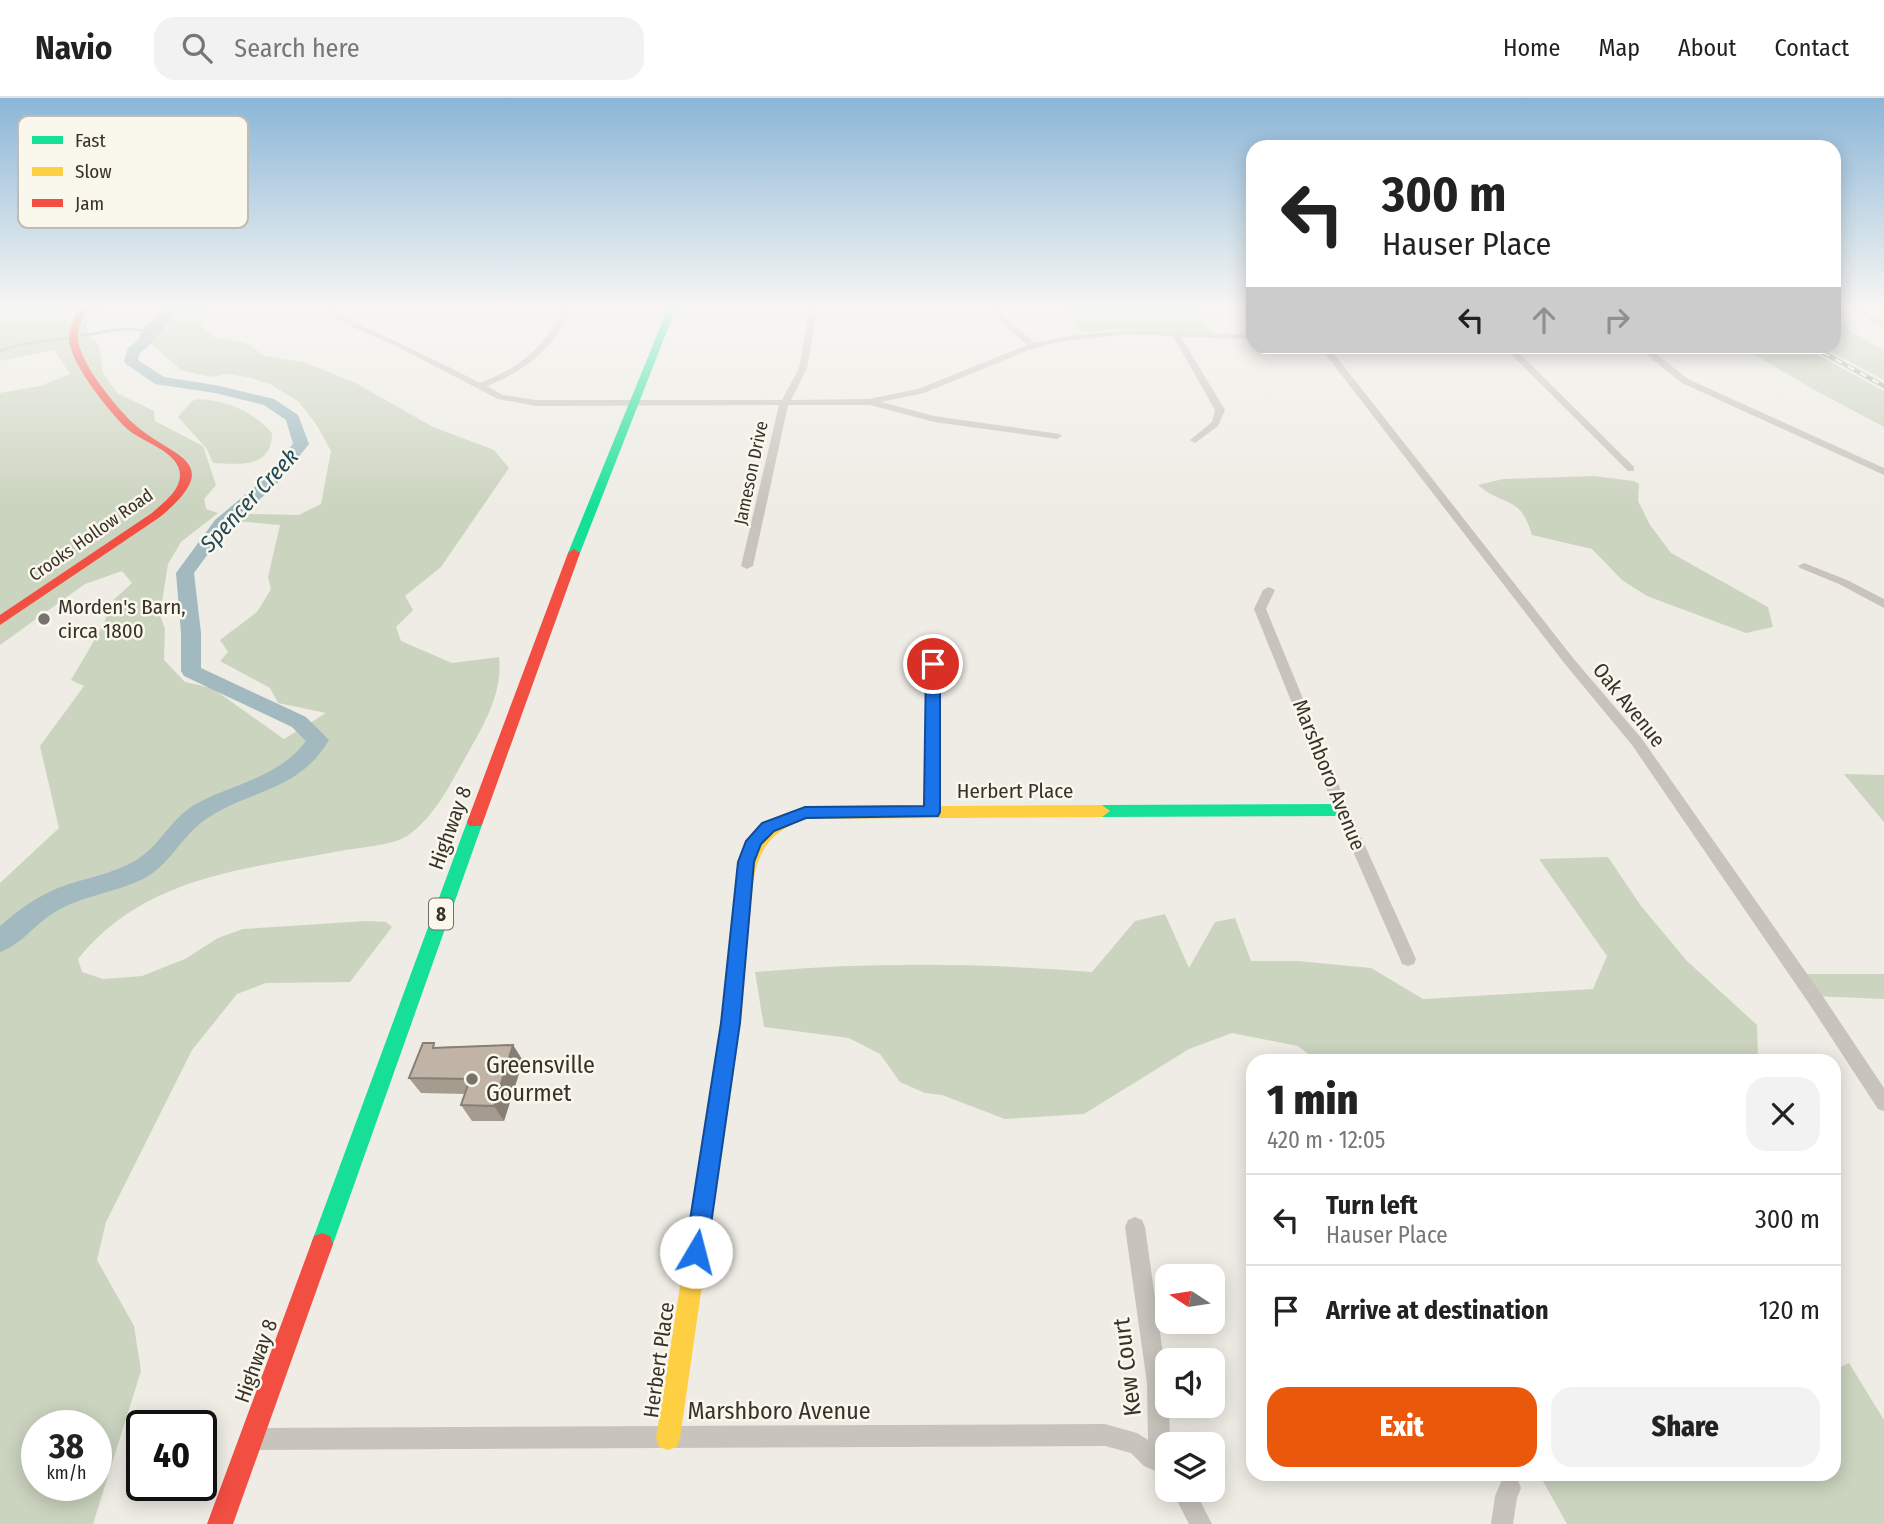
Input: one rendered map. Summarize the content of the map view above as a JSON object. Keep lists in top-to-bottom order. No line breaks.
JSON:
{"streets":{"street":["Jameson Drive","Crooks Hollow Road","Oak Avenue","Marshboro Avenue","Herbert Place","Highway 8","8","Kew Court"]},"crossings":[["Marshboro Avenue","Herbert Place"],["Marshboro Avenue","Highway 8"]],"water":["Spencer Creek"],"places":["Morden's Barn, circa 1800","Greensville Gourmet"],"legend":["Fast","Slow","Jam"],"north":"left","page":{"header":"Navio","search":"Search here","nav":["Home","Map","About","Contact"],"turn":["300 m","Hauser Place"],"heading":["1 min","420 m · 12:05"],"list":[{"name":"Turn left","note":"Hauser Place","value":"300 m"},{"name":"Arrive at destination","value":"120 m"}],"buttons":["Exit","Share"],"speed":"38 km/h","limit":"40"}}
